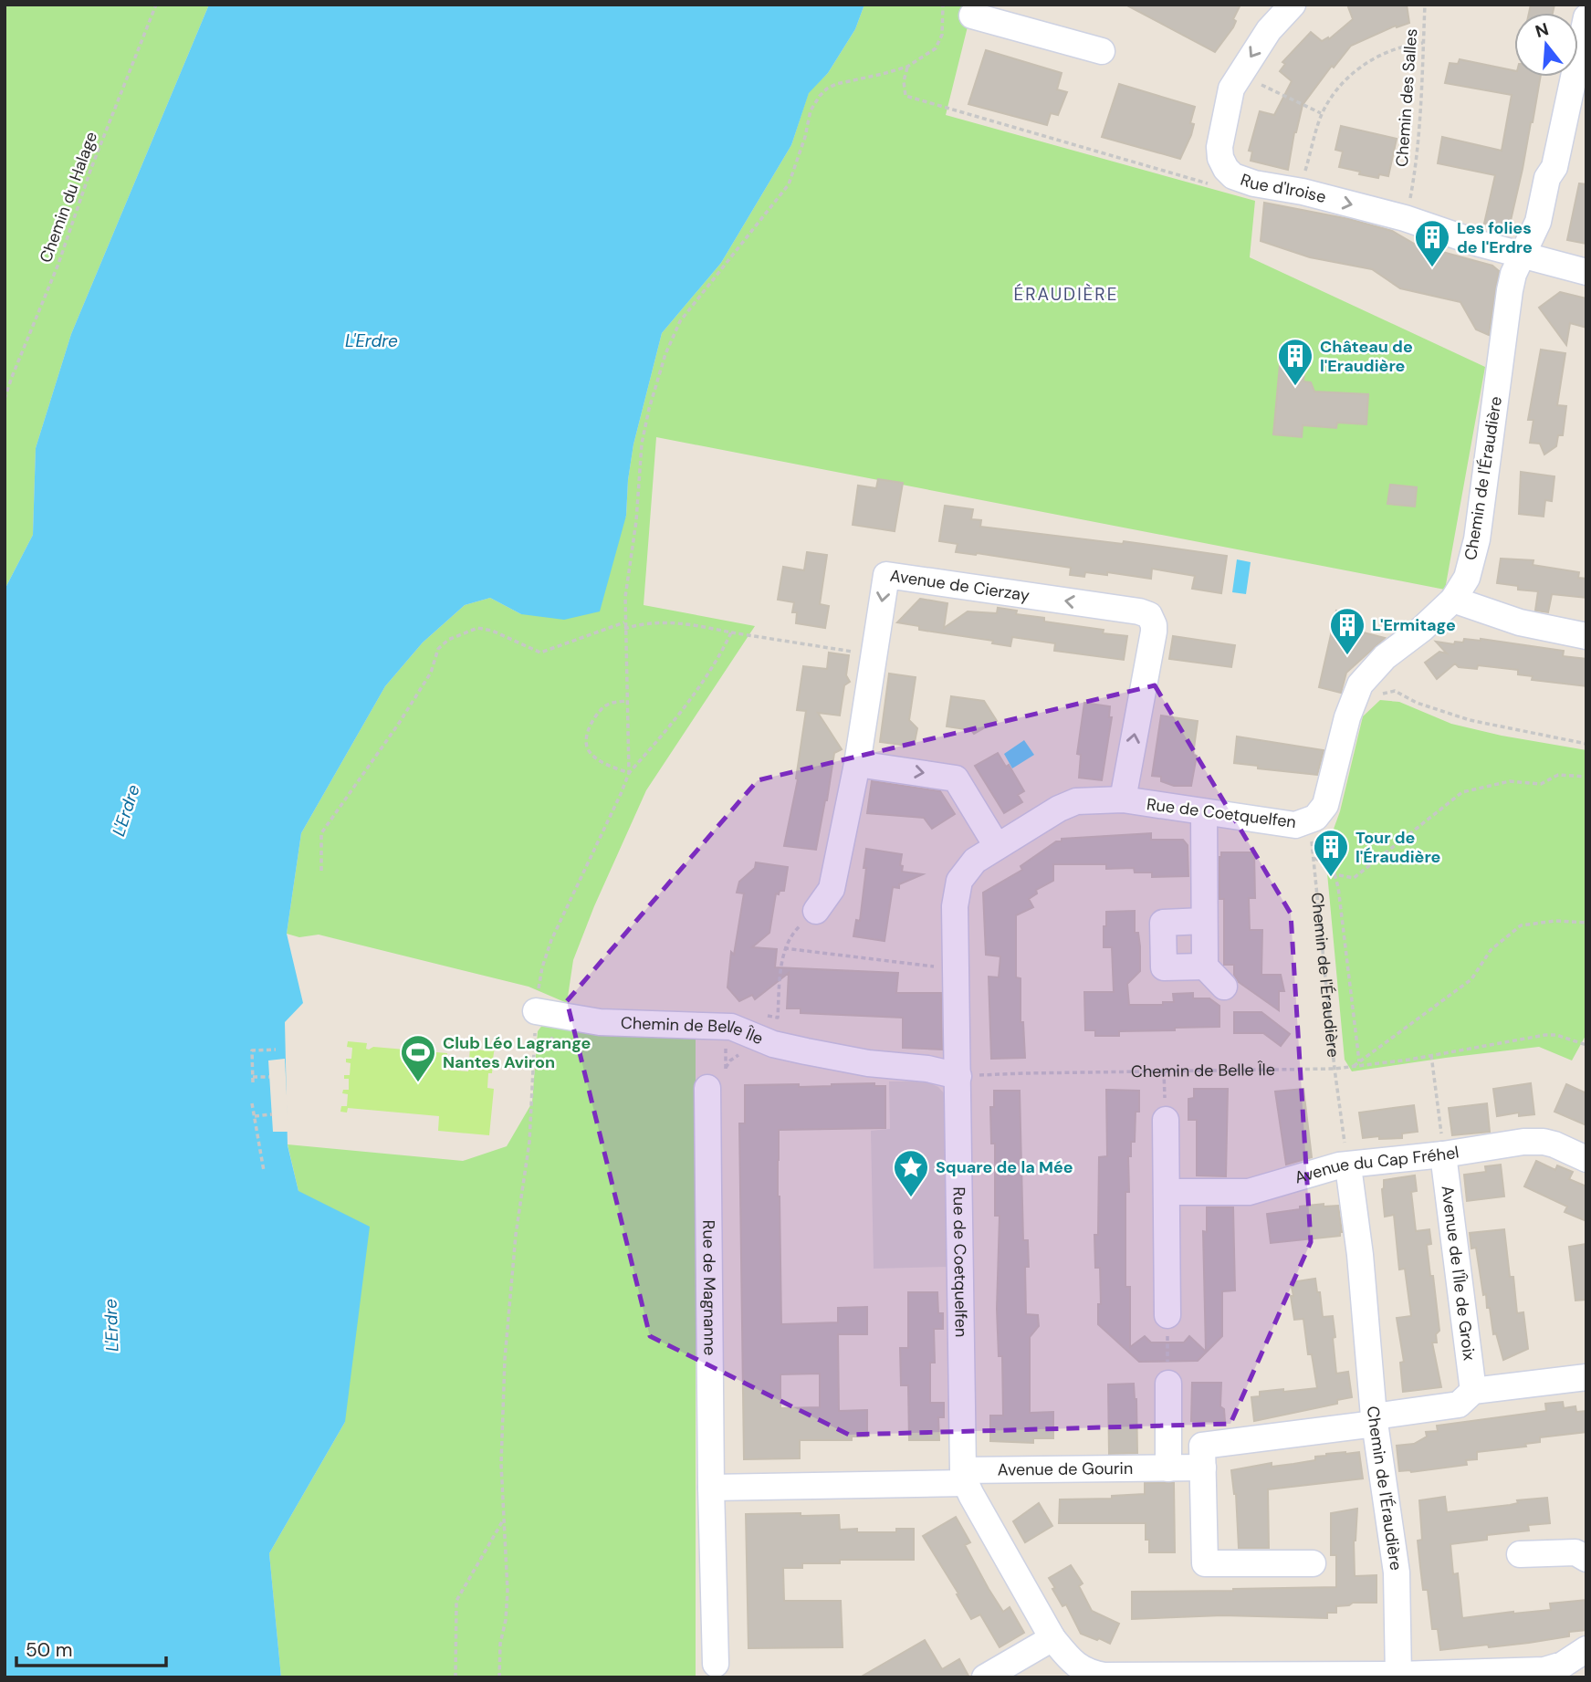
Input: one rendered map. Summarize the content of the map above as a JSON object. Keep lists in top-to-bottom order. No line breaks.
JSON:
{"streets":{"street":["Rue d'Iroise","Chemin de l'Éraudière","Avenue de Cierzay","Rue de Coetquelfen","Chemin de Belle Île","Avenue du Cap Fréhel","Avenue de l'Île de Groix","Rue de Magnanne","Avenue de Gourin"],"path":["Chemin des Salles","Chemin du Halage"]},"crossings":[["Rue d'Iroise","Chemin de l'Éraudière"],["Chemin de l'Éraudière","Rue de Coetquelfen"],["Chemin de l'Éraudière","Chemin de Belle Île"],["Chemin de l'Éraudière","Avenue du Cap Fréhel"],["Avenue de Cierzay","Rue de Coetquelfen"],["Rue de Coetquelfen","Chemin de Belle Île"],["Rue de Coetquelfen","Avenue de Gourin"],["Avenue du Cap Fréhel","Avenue de l'Île de Groix"]],"districts":["ÉRAUDIÈRE"],"water":["L'Erdre"],"places":{"building":["Les folies de l'Erdre","Château de l'Eraudière","L'Ermitage","Tour de l'Éraudière"],"sports":["Club Léo Lagrange Nantes Aviron"],"place":["Square de la Mée"]},"scale_bar":"50 m","north":"top"}
